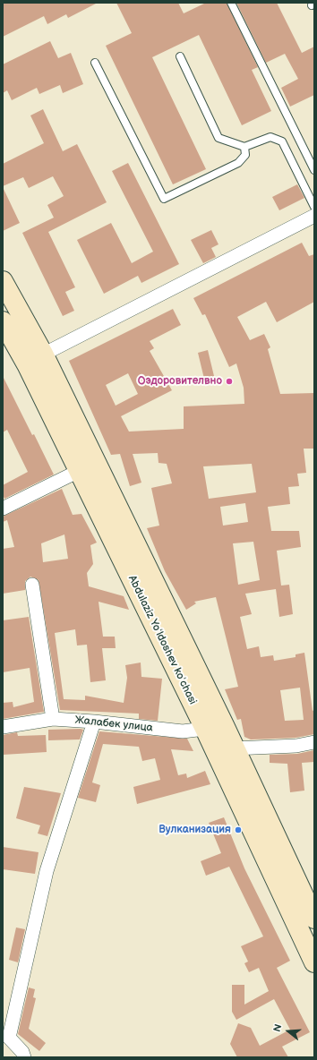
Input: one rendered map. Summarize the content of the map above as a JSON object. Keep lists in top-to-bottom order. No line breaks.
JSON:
{"streets":{"main road":["Abdulaziz Yoʻldoshev koʻchasi"],"street":["Жалабек улица"]},"crossings":[["Abdulaziz Yoʻldoshev koʻchasi","Жалабек улица"]],"places":["Оэдоровителвно","Вулканизация"],"north":"left"}
